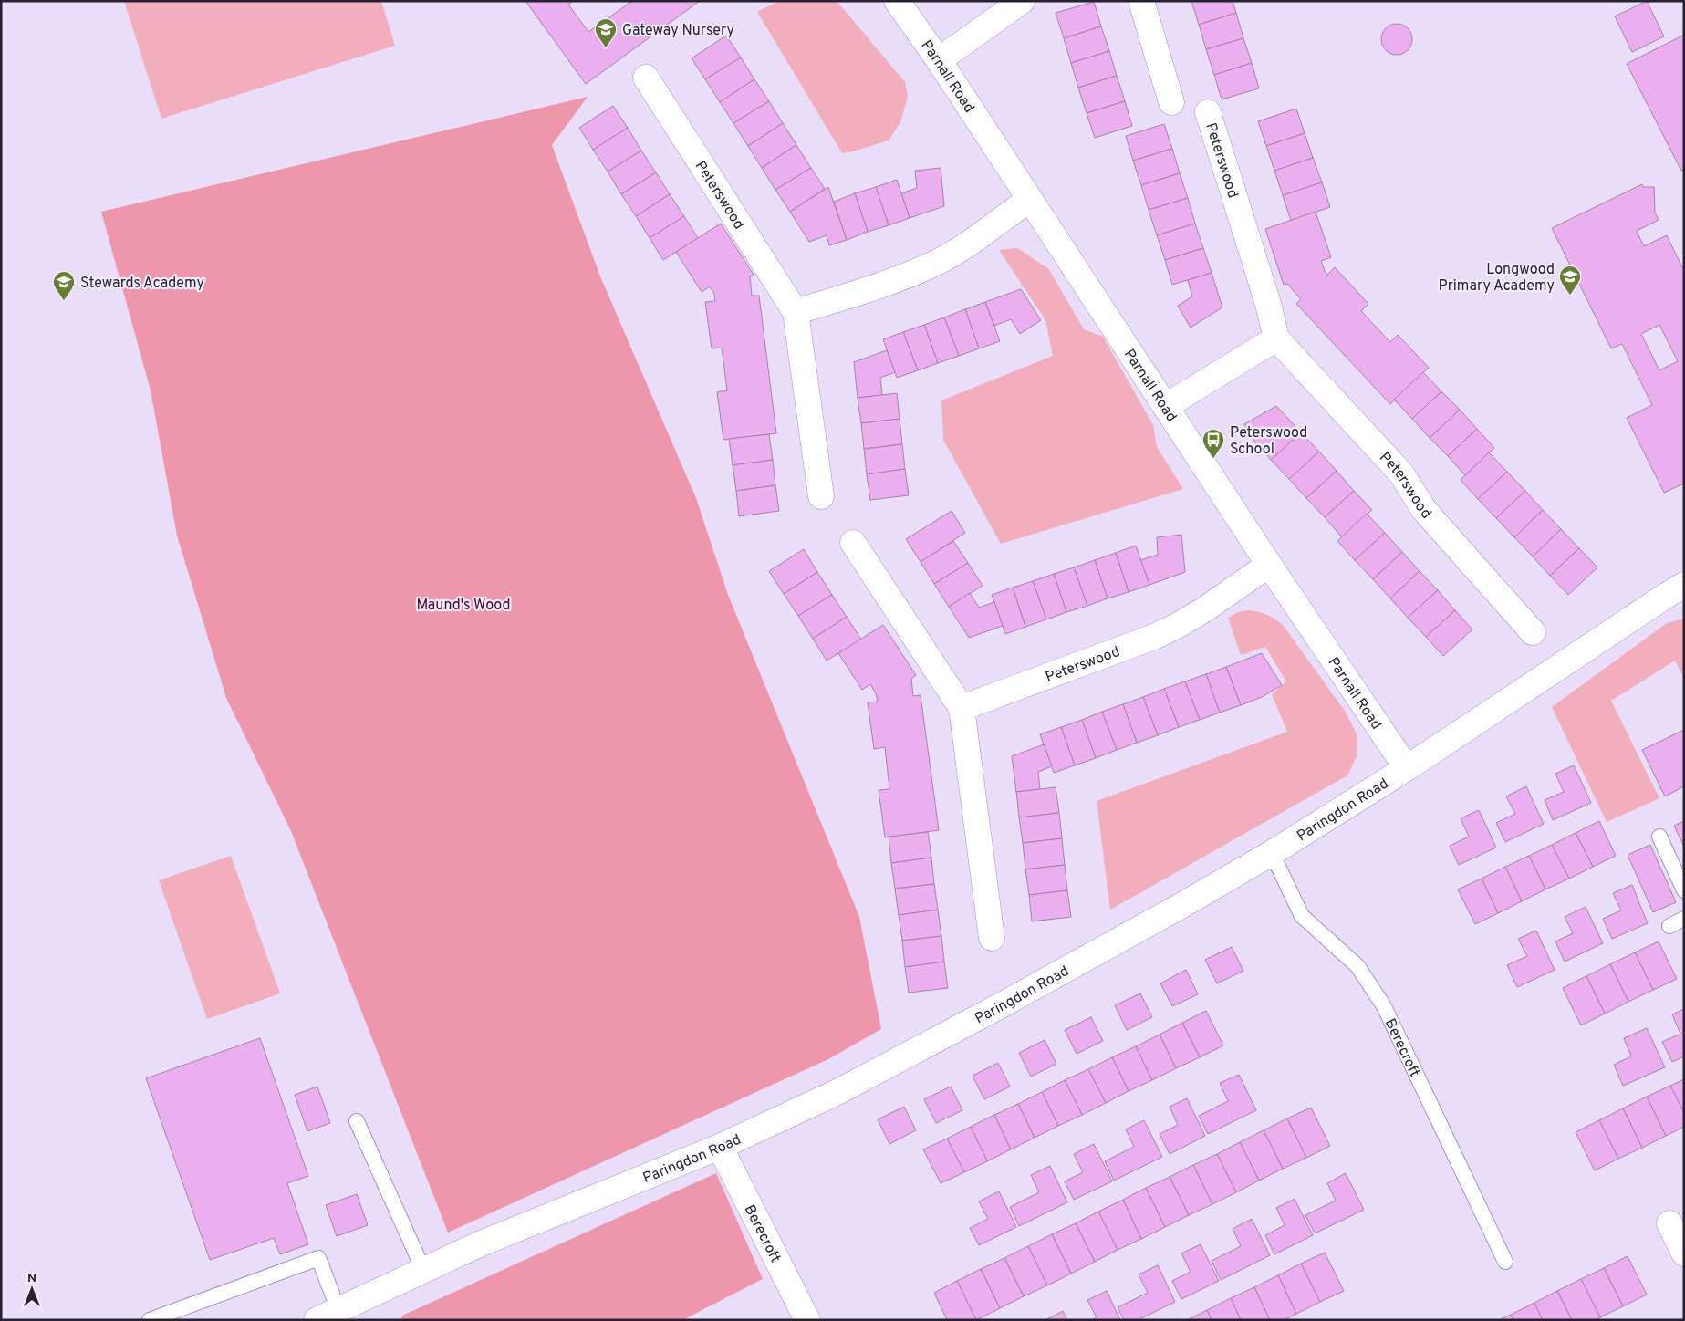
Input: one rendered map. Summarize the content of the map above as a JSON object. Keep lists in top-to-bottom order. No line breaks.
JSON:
{"streets":{"street":["Parnall Road","Peterswood","Paringdon Road","Berecroft"]},"crossings":[["Parnall Road","Peterswood"],["Parnall Road","Paringdon Road"],["Paringdon Road","Berecroft"]],"parks":["Maund's Wood"],"places":{"school or university":["Gateway Nursery","Longwood Primary Academy","Stewards Academy"],"bus stop":["Peterswood School"]},"north":"top"}
